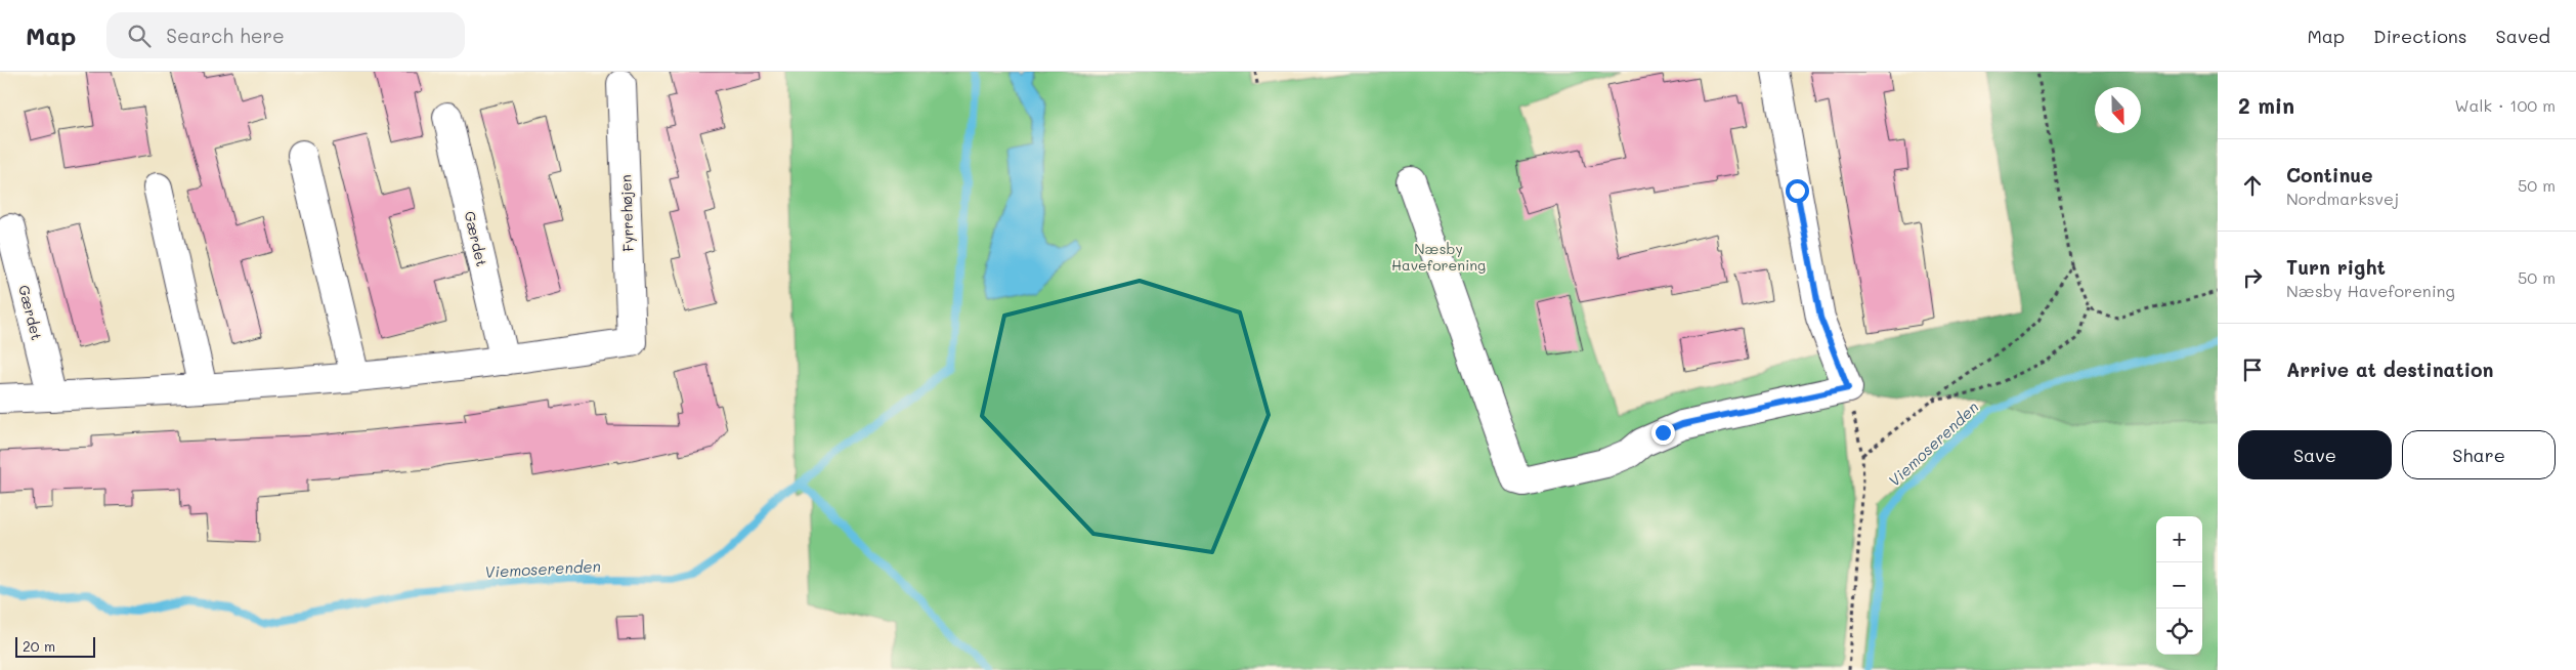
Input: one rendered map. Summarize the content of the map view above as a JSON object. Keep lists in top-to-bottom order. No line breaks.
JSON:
{"streets":{"street":["Fyrrehøjen","Gærdet"]},"crossings":[["Fyrrehøjen","Gærdet"]],"water":["Viemoserenden"],"parks":["Næsby Haveforening"],"scale_bar":"20 m","north":"bottom","page":{"header":"Map","search":"Search here","nav":["Map","Directions","Saved"],"heading":["2 min","Walk · 100 m"],"list":[["Continue","Nordmarksvej","50 m"],["Turn right","Næsby Haveforening","50 m"],"Arrive at destination"],"buttons":["Save","Share"],"map_buttons":["+","−"],"scale":"20 m"}}
